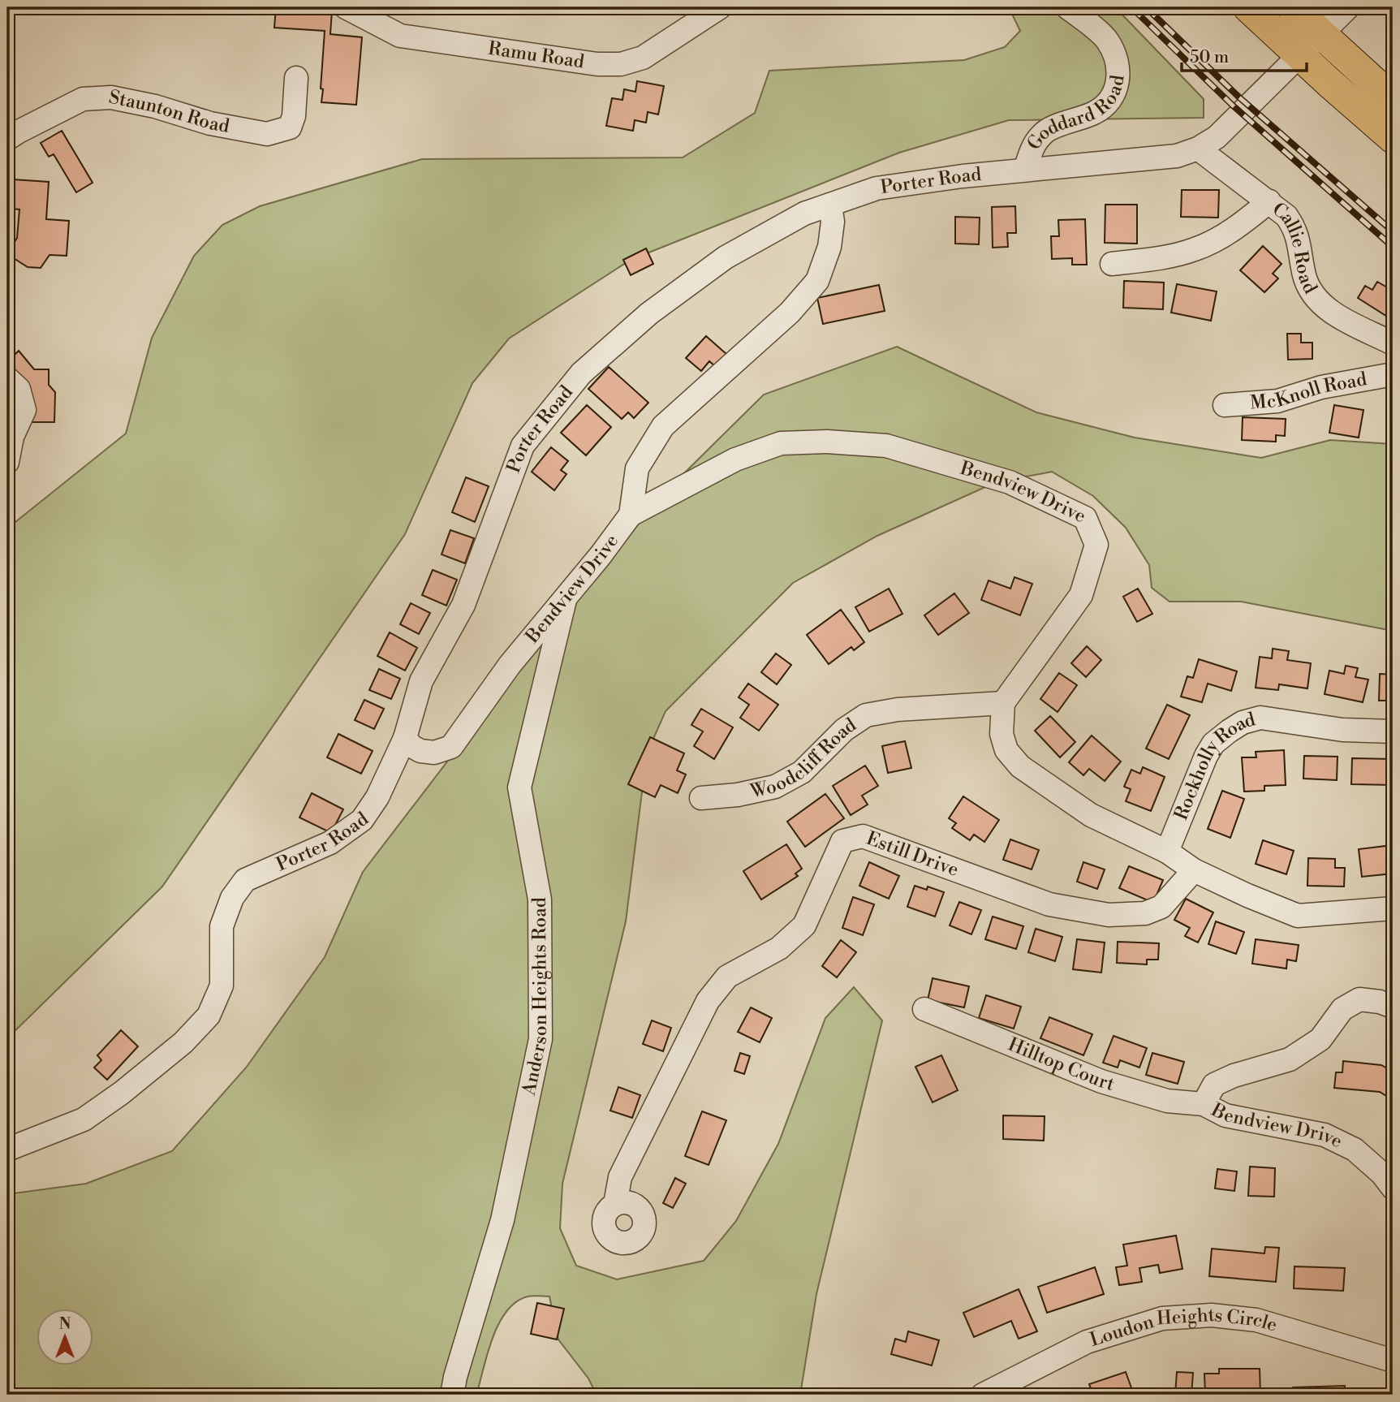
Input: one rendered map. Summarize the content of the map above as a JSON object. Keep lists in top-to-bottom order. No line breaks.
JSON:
{"streets":{"street":["Ramu Road","Goddard Road","Staunton Road","Porter Road","Callie Road","McKnoll Road","Bendview Drive","Woodcliff Road","Rockholly Road","Estill Drive","Anderson Heights Road","Hilltop Court","Loudon Heights Circle"]},"crossings":[["Goddard Road","Porter Road"],["Porter Road","Callie Road"],["Porter Road","Bendview Drive"],["Bendview Drive","Woodcliff Road"],["Bendview Drive","Anderson Heights Road"],["Bendview Drive","Hilltop Court"]],"scale_bar":"50 m","north":"top"}
